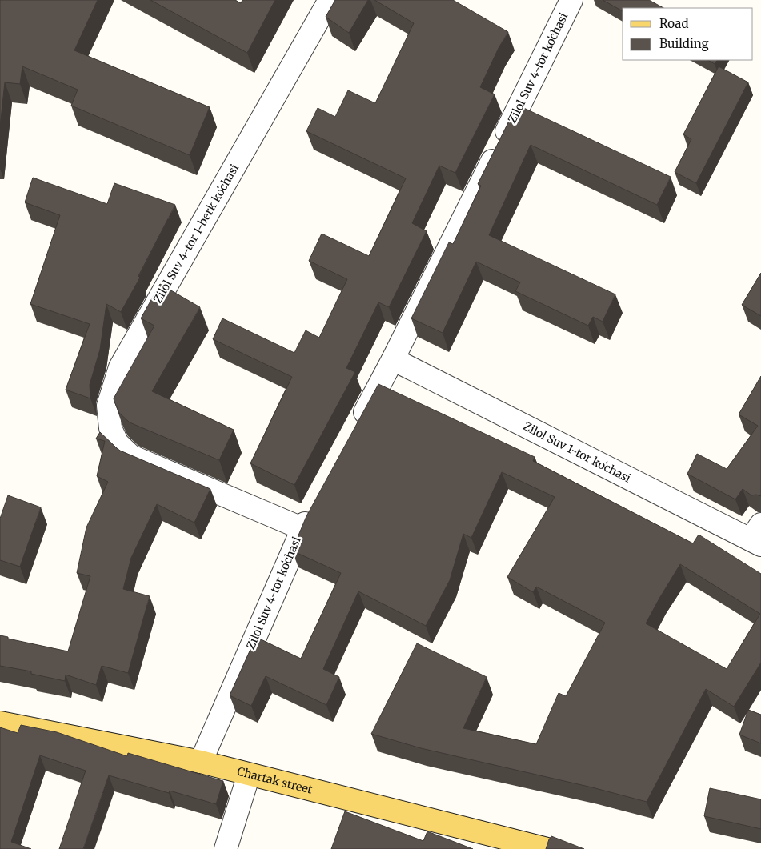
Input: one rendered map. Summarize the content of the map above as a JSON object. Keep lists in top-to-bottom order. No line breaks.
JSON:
{"streets":{"main road":["Chartak street"],"street":["Zilol Suv 4-tor koʻchasi","Zilol Suv 4-tor 1-berk koʻchasi","Zilol Suv 1-tor koʻchasi"]},"crossings":[["Zilol Suv 4-tor koʻchasi","Zilol Suv 4-tor 1-berk koʻchasi"],["Zilol Suv 4-tor koʻchasi","Zilol Suv 1-tor koʻchasi"],["Zilol Suv 4-tor koʻchasi","Chartak street"]],"legend":["Road","Building"]}
